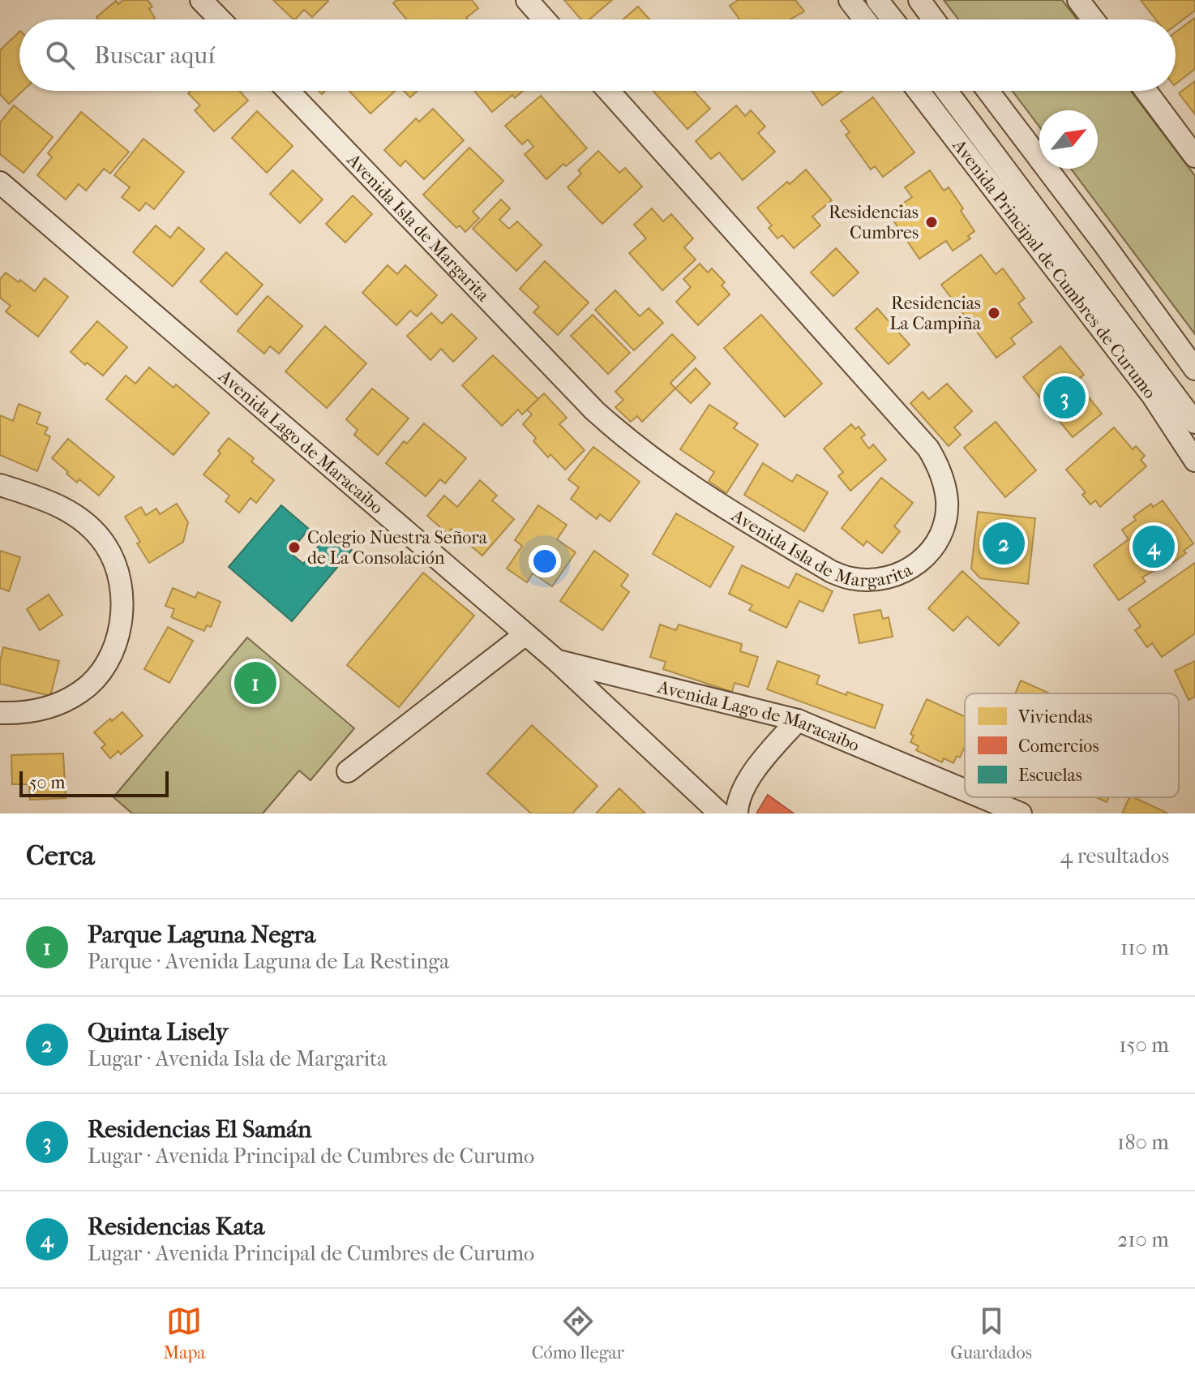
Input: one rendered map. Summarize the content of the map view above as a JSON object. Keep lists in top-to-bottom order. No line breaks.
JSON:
{"streets":{"street":["Avenida Isla de Margarita","Avenida Principal de Cumbres de Curumo","Avenida Lago de Maracaibo"]},"places":["Residencias Cumbres","Residencias La Campiña","Colegio Nuestra Señora de La Consolación"],"legend":["Viviendas","Comercios","Escuelas"],"scale_bar":"50 m","north":"top right","page":{"search":"Buscar aquí","pins":["3","2","4","1"],"scale":"50 m","heading":["Cerca","4 resultados"],"list":[{"mark":"1","name":"Parque Laguna Negra","note":"Parque · Avenida Laguna de La Restinga","value":"110 m"},{"mark":"2","name":"Quinta Lisely","note":"Lugar · Avenida Isla de Margarita","value":"150 m"},{"mark":"3","name":"Residencias El Samán","note":"Lugar · Avenida Principal de Cumbres de Curumo","value":"180 m"},{"mark":"4","name":"Residencias Kata","note":"Lugar · Avenida Principal de Cumbres de Curumo","value":"210 m"}],"nav":["Mapa","Cómo llegar","Guardados"]}}
